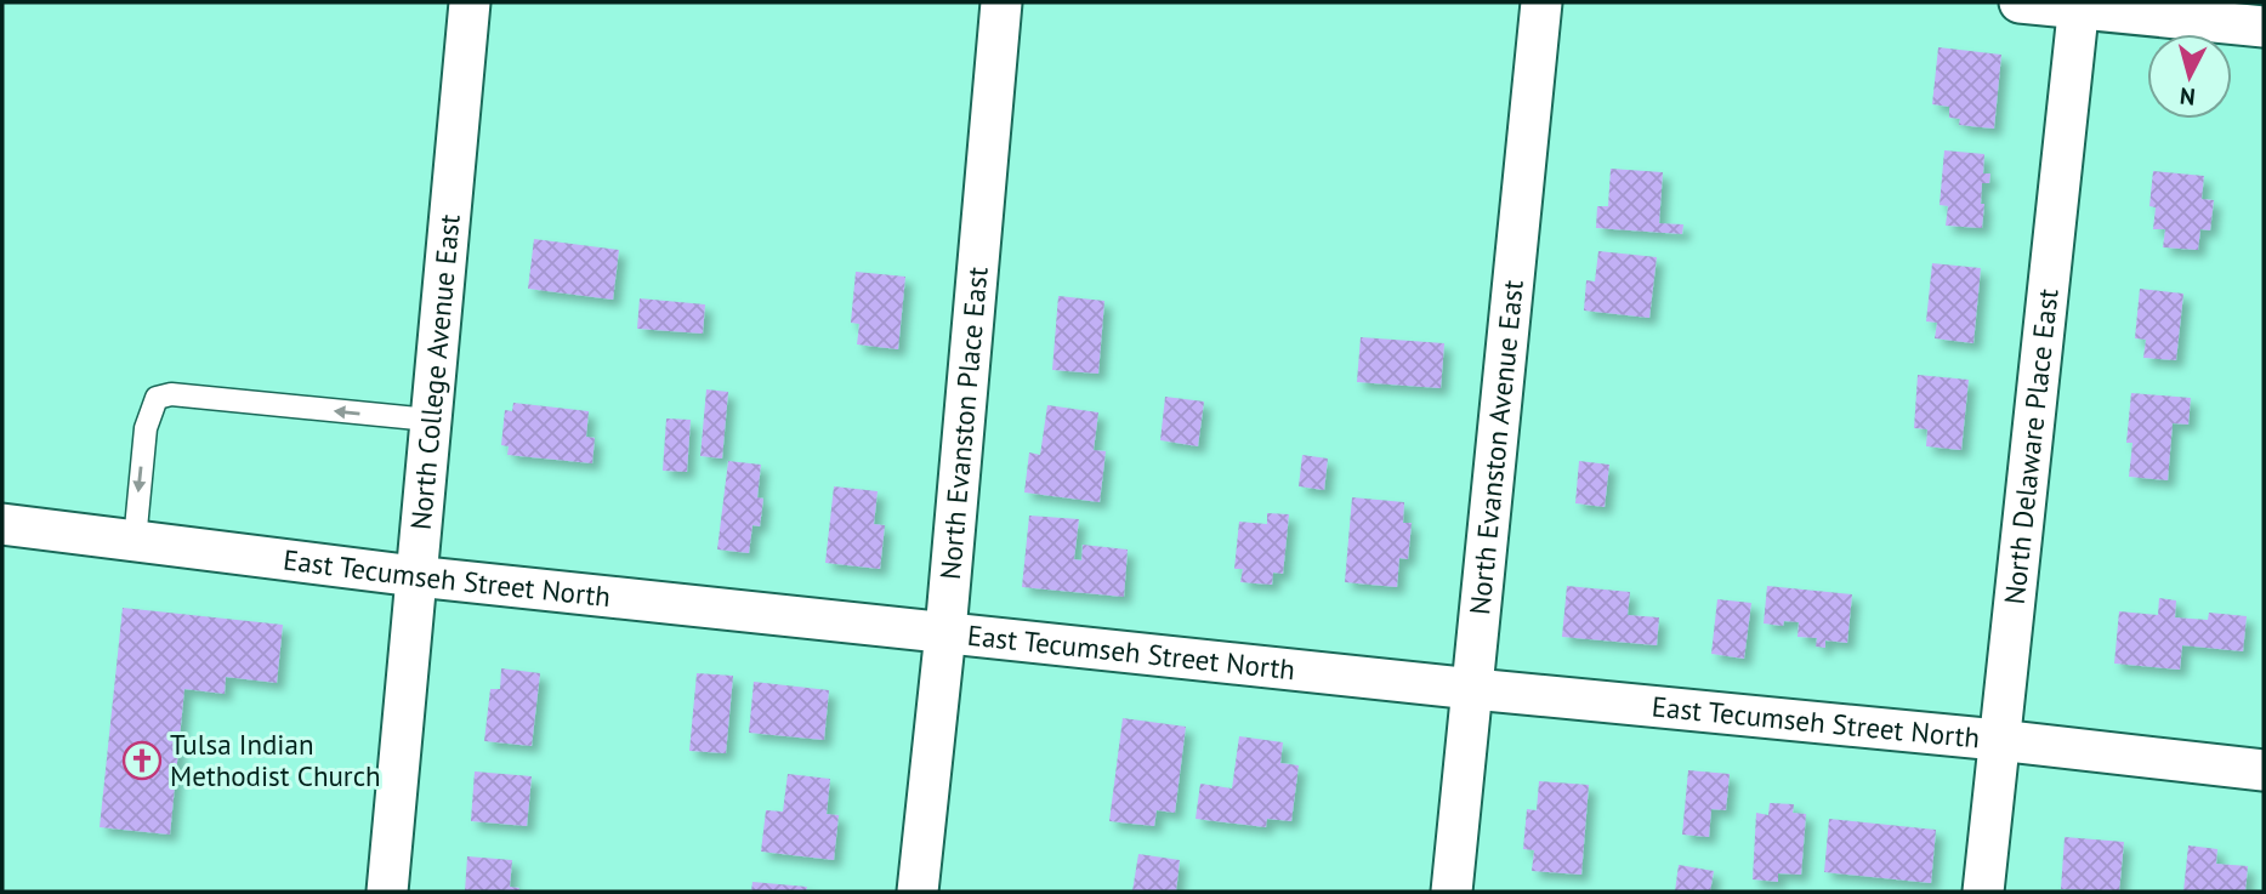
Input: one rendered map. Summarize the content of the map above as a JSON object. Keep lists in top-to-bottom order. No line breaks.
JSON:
{"streets":{"street":["North College Avenue East","North Evanston Place East","North Delaware Place East","North Evanston Avenue East","East Tecumseh Street North"]},"crossings":[["North College Avenue East","East Tecumseh Street North"],["North Evanston Place East","East Tecumseh Street North"],["North Delaware Place East","East Tecumseh Street North"],["North Evanston Avenue East","East Tecumseh Street North"]],"places":{"church":["Tulsa Indian Methodist Church"]},"north":"bottom"}
